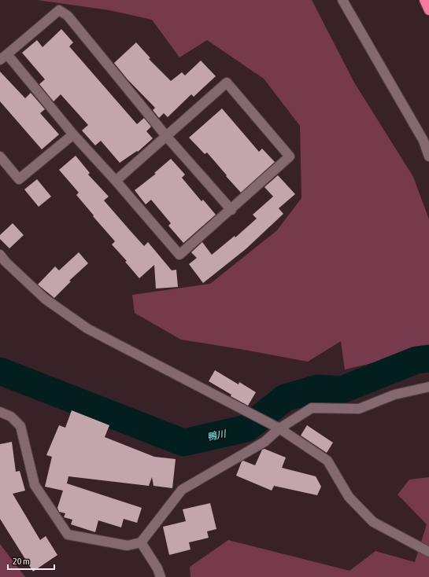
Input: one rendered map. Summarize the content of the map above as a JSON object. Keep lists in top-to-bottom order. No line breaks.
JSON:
{"water":["鴨川"],"scale_bar":"20 m"}
